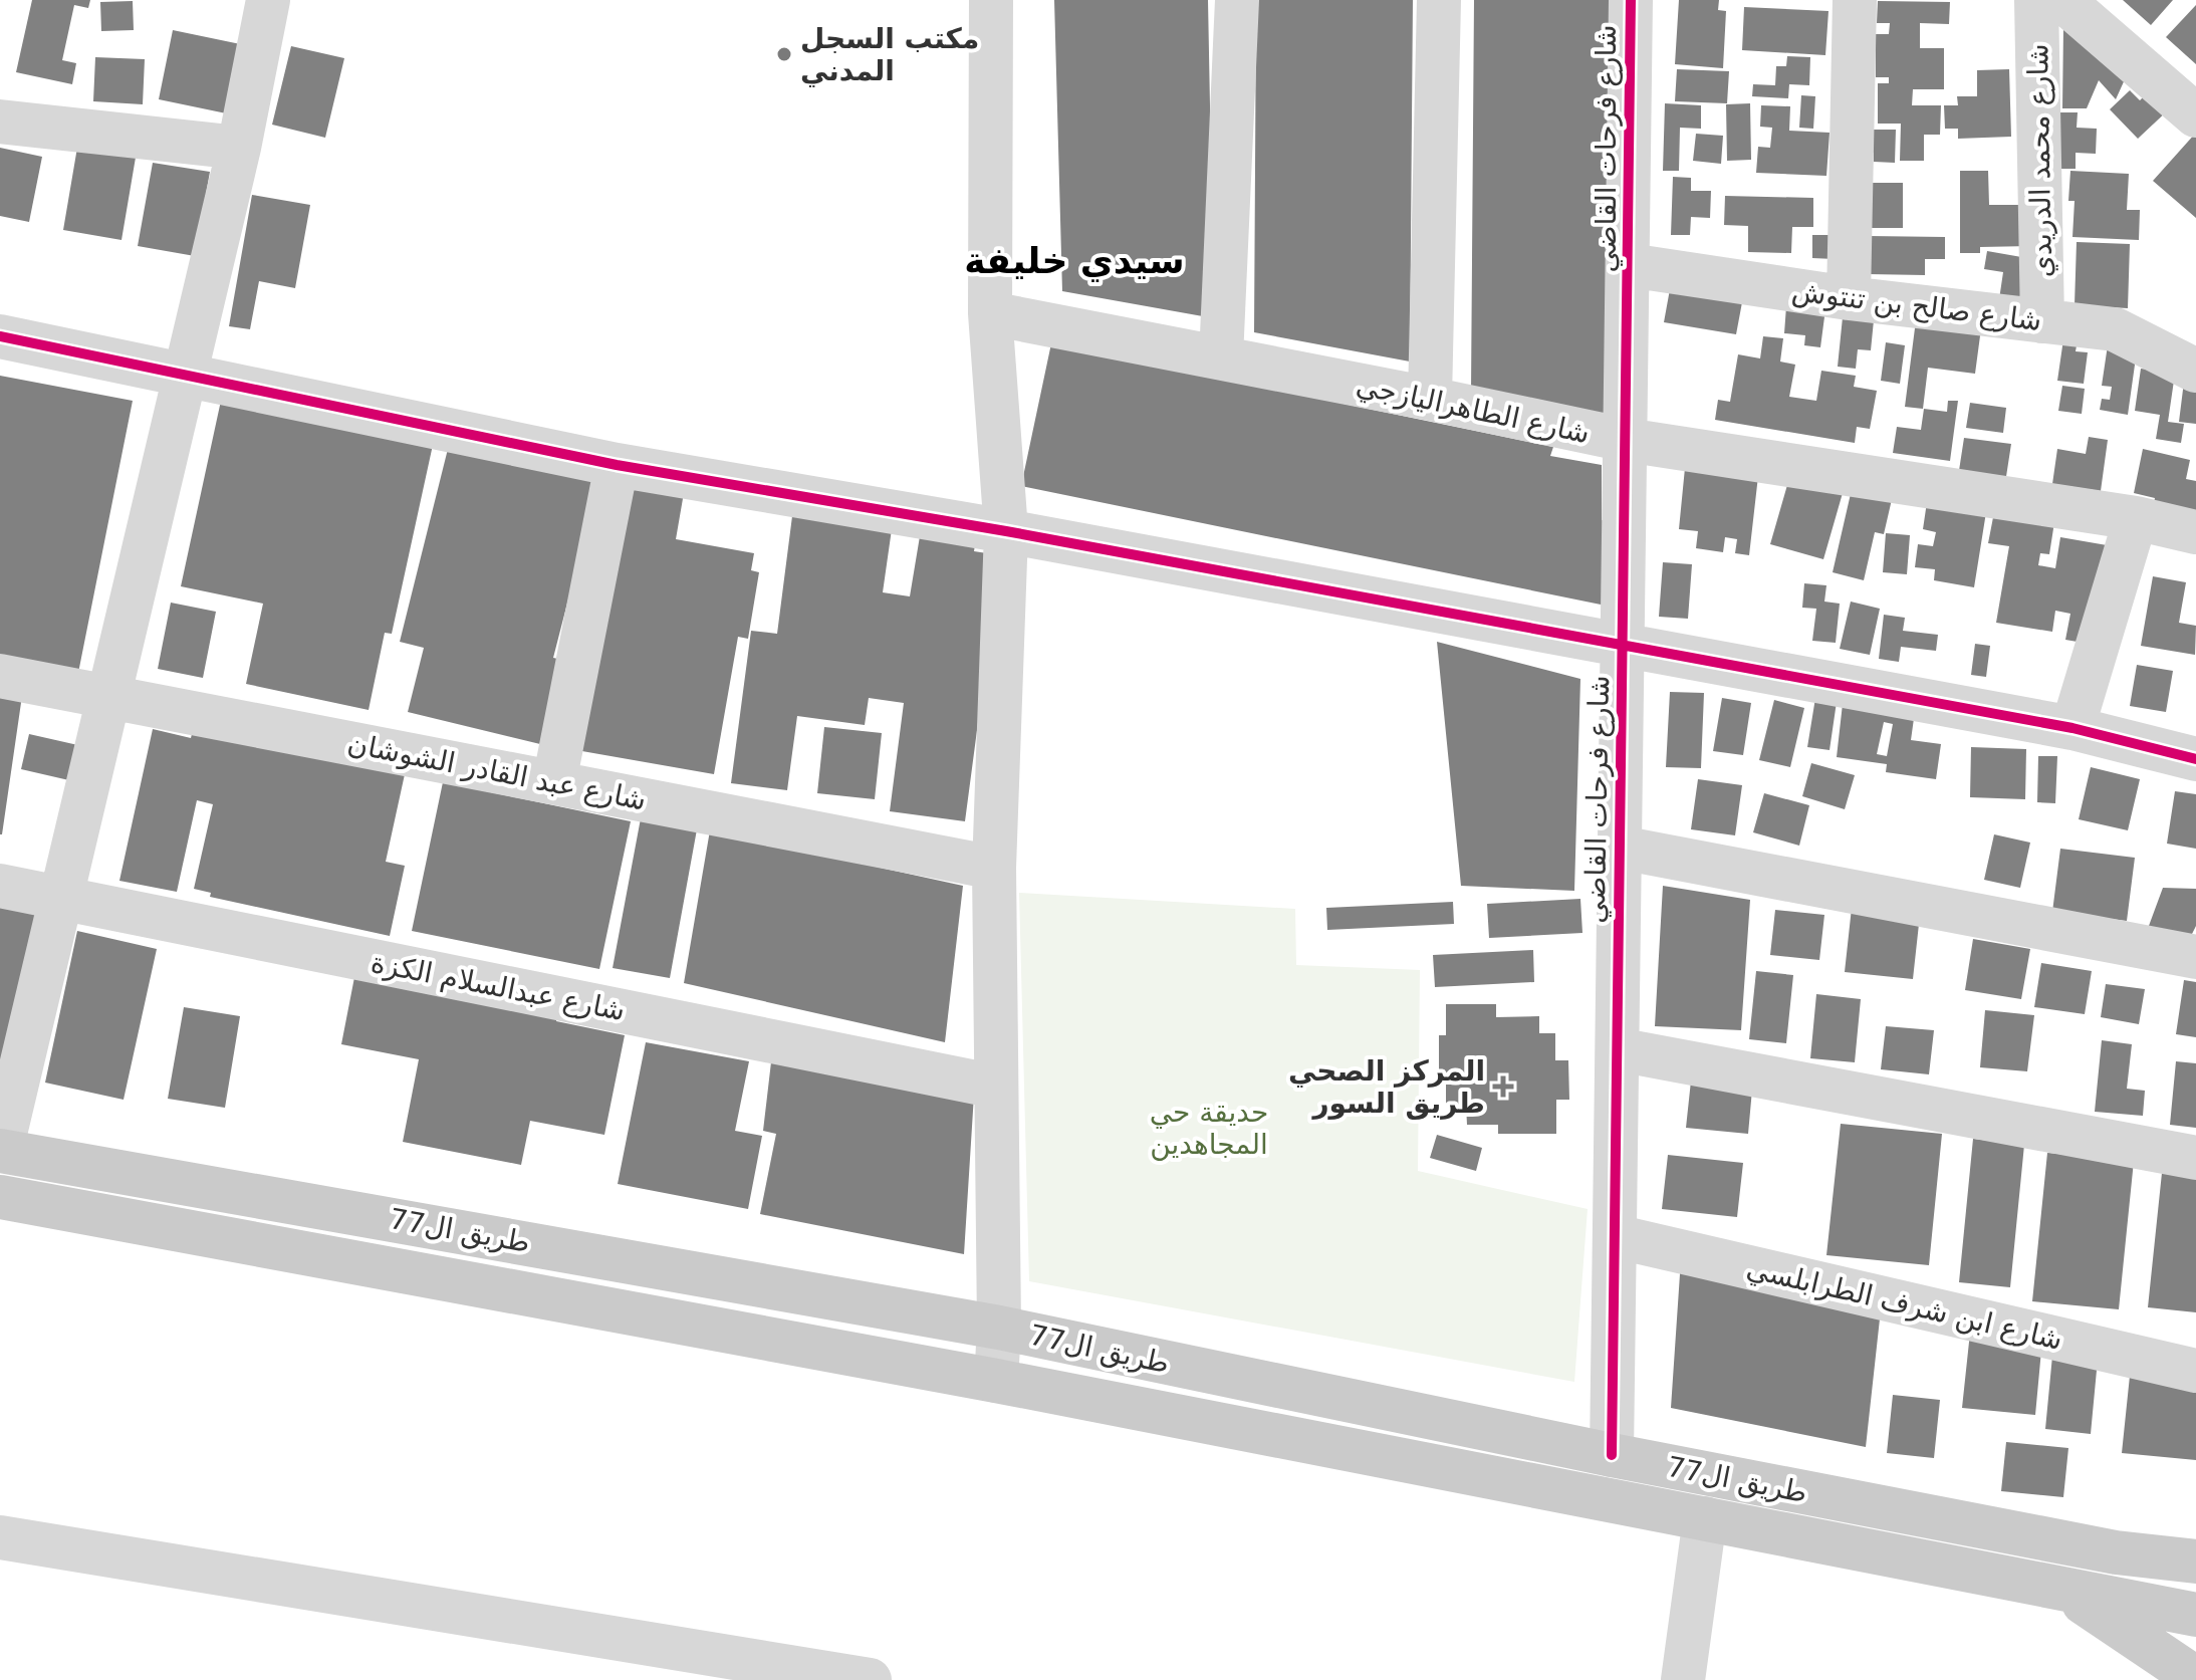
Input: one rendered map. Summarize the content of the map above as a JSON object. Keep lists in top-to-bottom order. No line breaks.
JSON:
{"streets":{"main road":["طريق ال77"],"street":["شارع فرحات القاضي","شارع محمد الدريدي","شارع صالح بن تنتوش","شارع الطاهراليازجي","شارع عبد القادر الشوشان","شارع عبدالسلام الكزة","شارع ابن شرف الطرابلسي"]},"crossings":[["شارع فرحات القاضي","شارع صالح بن تنتوش"],["شارع فرحات القاضي","شارع الطاهراليازجي"],["شارع فرحات القاضي","طريق ال77"],["شارع فرحات القاضي","شارع ابن شرف الطرابلسي"],["شارع محمد الدريدي","شارع صالح بن تنتوش"]],"districts":["سيدي خليفة"],"parks":["حديقة حي المجاهدين"],"places":{"other":["مكتب السجل المدني"],"health":["المركز الصحي طريق السور"]}}
